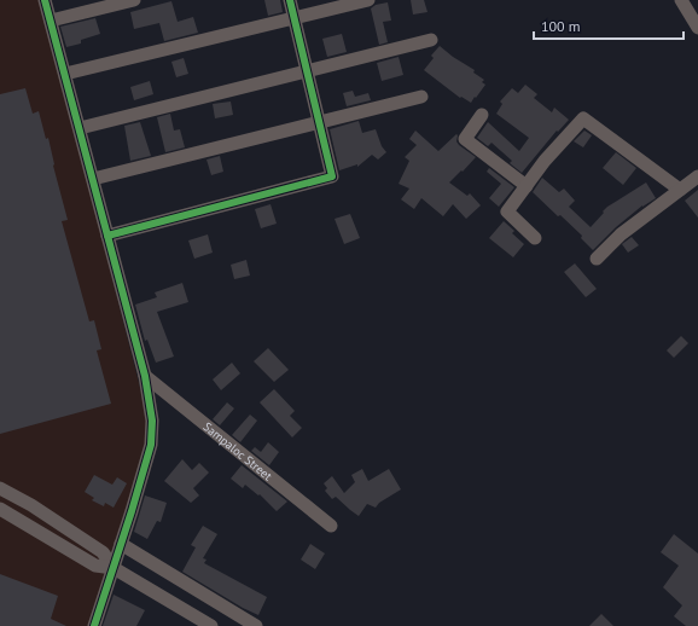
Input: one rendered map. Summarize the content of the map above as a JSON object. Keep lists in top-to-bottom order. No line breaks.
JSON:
{"streets":{"street":["Sampaloc Street"]},"scale_bar":"100 m"}
